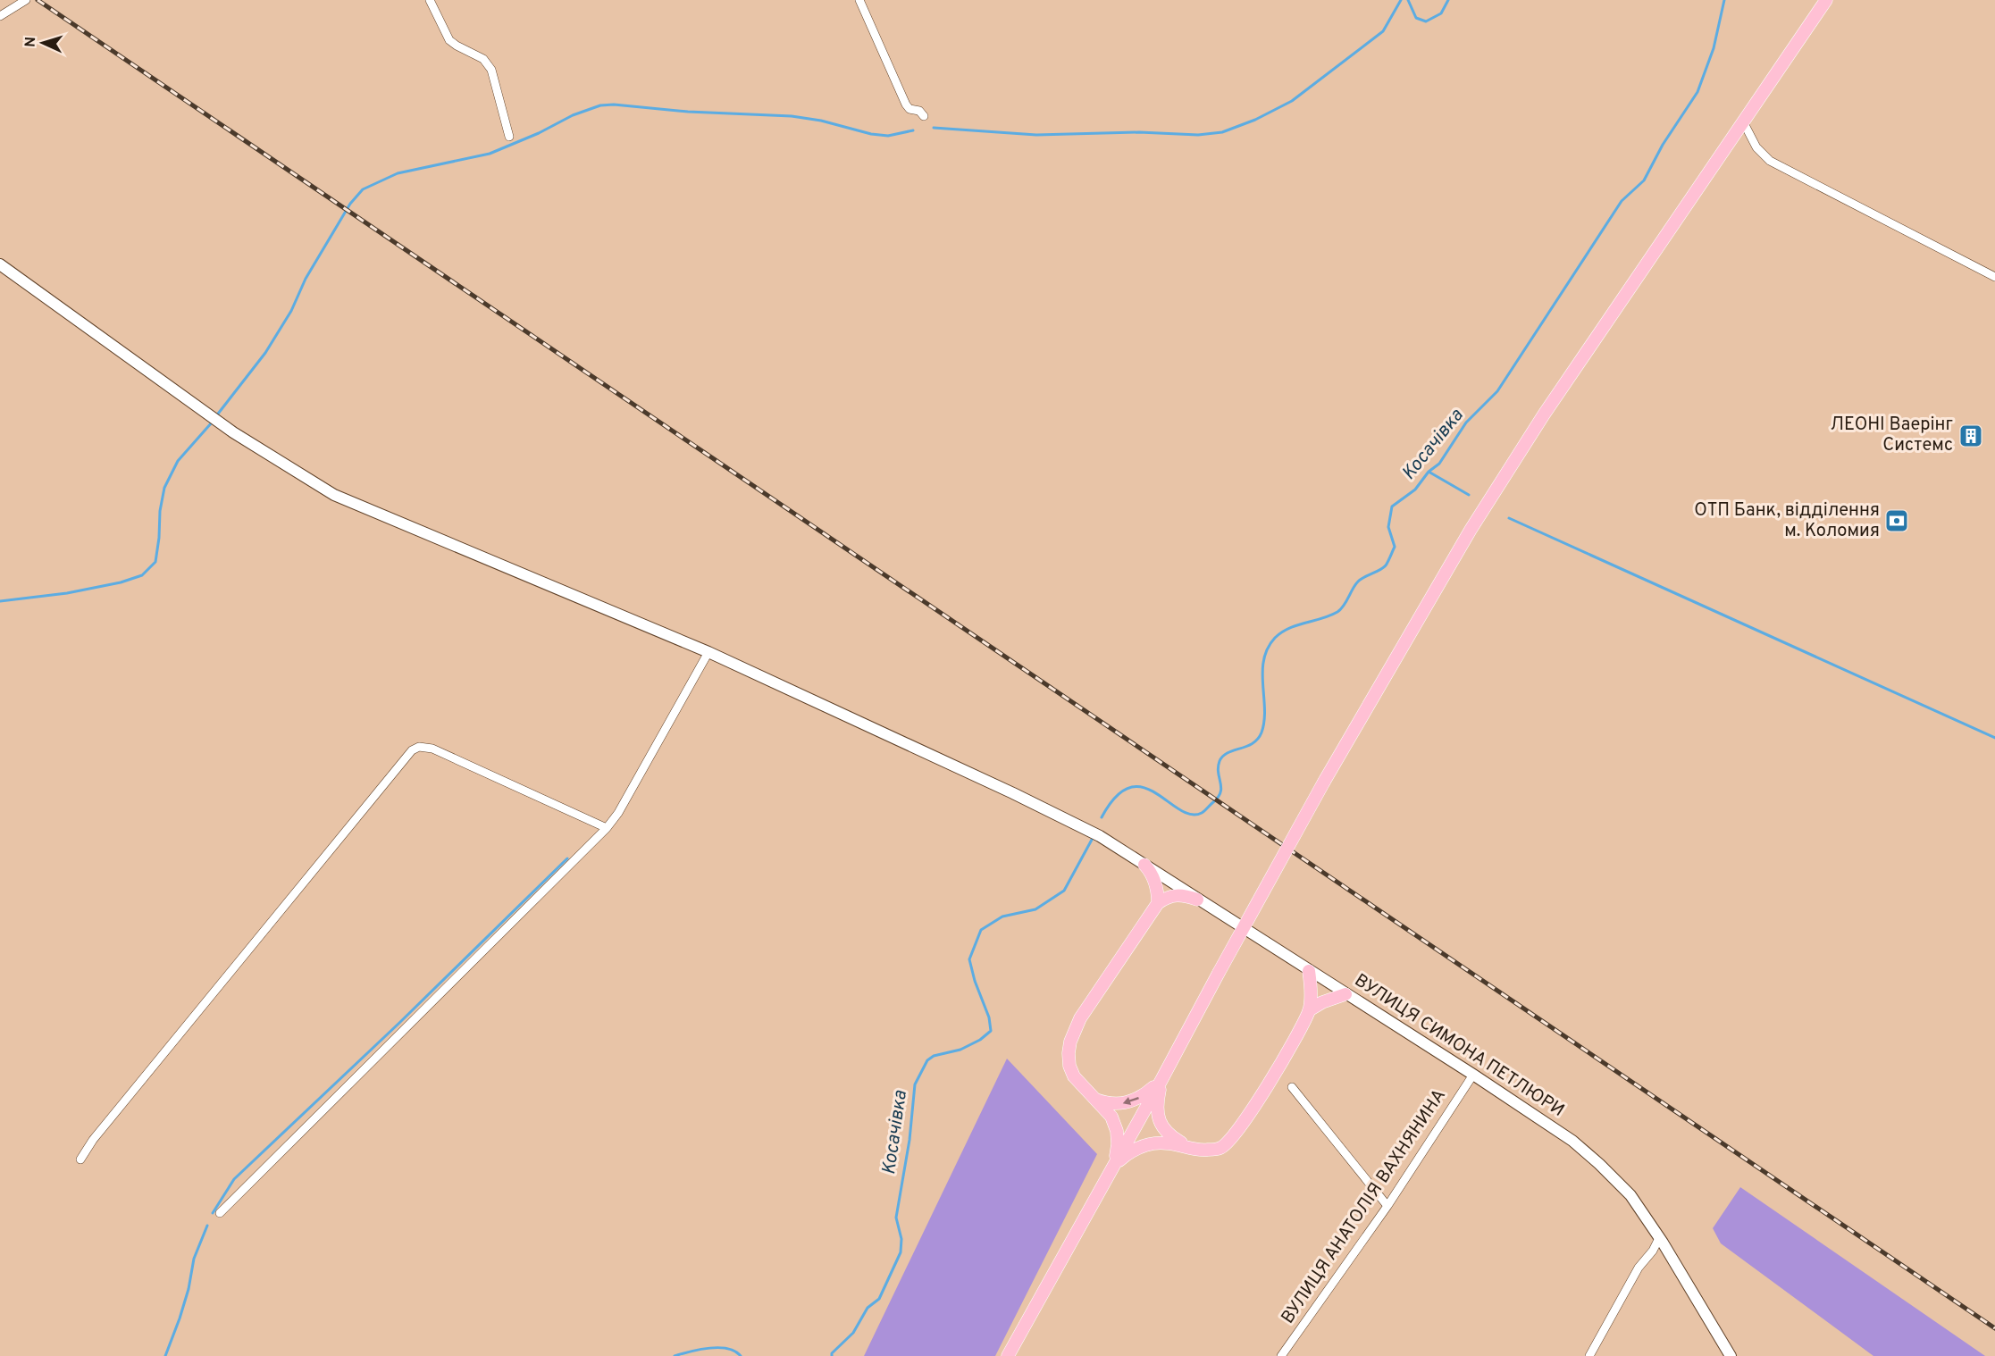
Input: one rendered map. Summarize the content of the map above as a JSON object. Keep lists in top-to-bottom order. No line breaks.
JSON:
{"streets":{"street":["ВУЛИЦЯ СИМОНА ПЕТЛЮРИ","ВУЛИЦЯ АНАТОЛІЯ ВАХНЯНИНА"]},"crossings":[["ВУЛИЦЯ СИМОНА ПЕТЛЮРИ","ВУЛИЦЯ АНАТОЛІЯ ВАХНЯНИНА"]],"water":["Косачівка"],"places":{"building":["ЛЕОНІ Ваерінг Системс"],"bank":["ОТП Банк, відділення м. Коломия"]},"north":"left"}
